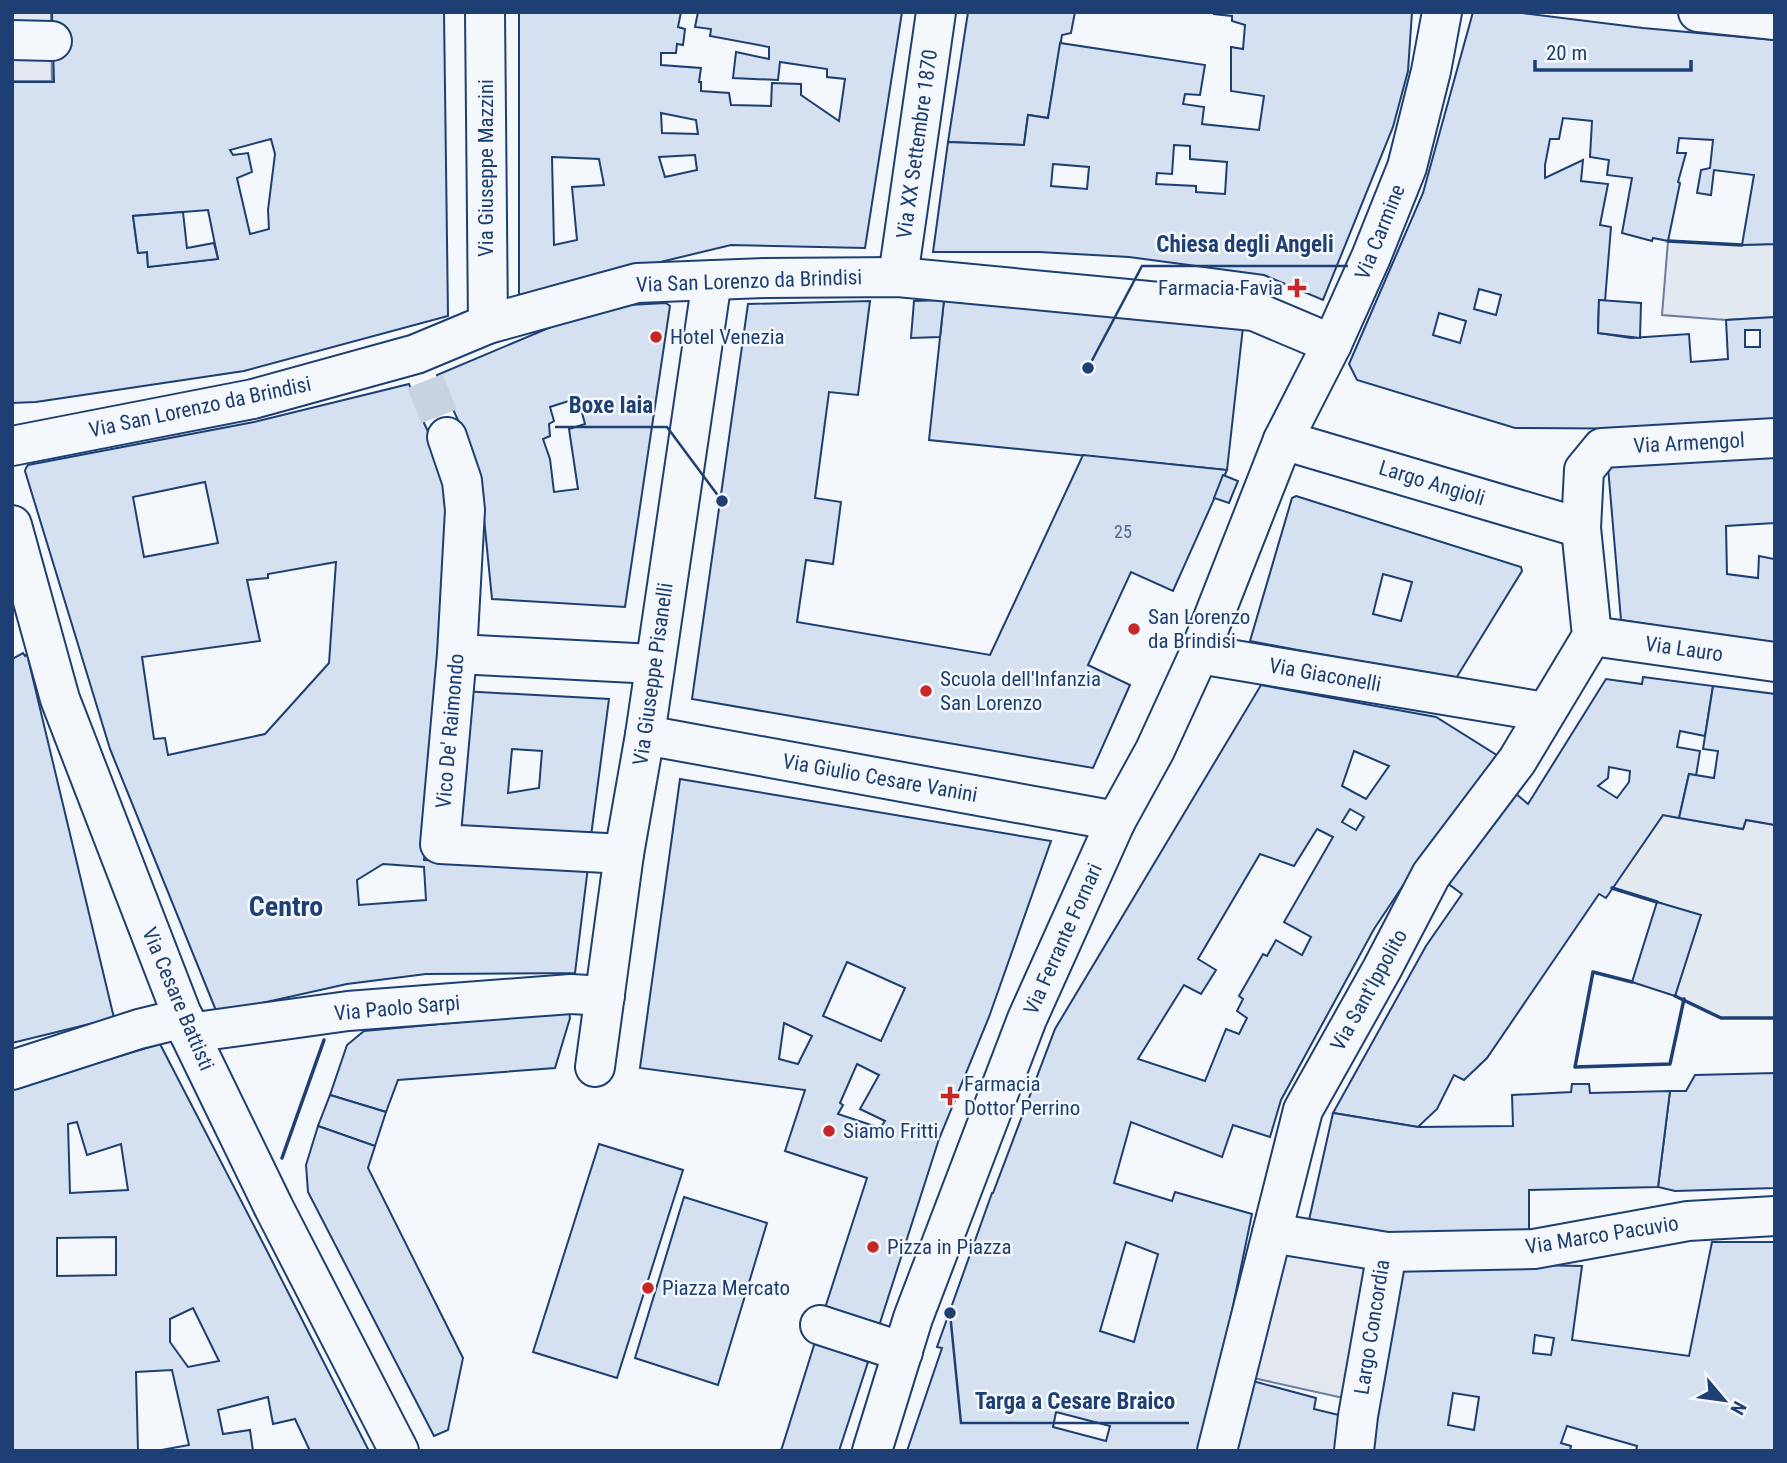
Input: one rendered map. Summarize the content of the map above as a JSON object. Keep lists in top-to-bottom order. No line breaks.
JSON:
{"streets":{"street":["Via XX Settembre 1870","Via Giuseppe Mazzini","Via Carmine","Via San Lorenzo da Brindisi","Via Armengol","Largo Angioli","Via Lauro","Via Giuseppe Pisanelli","Via Giaconelli","Vico De' Raimondo","Via Giulio Cesare Vanini","Via Ferrante Fornari","Via Sant'Ippolito","Via Cesare Battisti","Via Paolo Sarpi","Via Marco Pacuvio","Largo Concordia"]},"crossings":[["Via XX Settembre 1870","Via San Lorenzo da Brindisi"],["Via Giuseppe Mazzini","Via San Lorenzo da Brindisi"],["Via Carmine","Via San Lorenzo da Brindisi"],["Via Carmine","Largo Angioli"],["Via Carmine","Via Ferrante Fornari"],["Via San Lorenzo da Brindisi","Via Giuseppe Pisanelli"],["Via Armengol","Largo Angioli"],["Largo Angioli","Via Ferrante Fornari"],["Via Giuseppe Pisanelli","Vico De' Raimondo"],["Via Giuseppe Pisanelli","Via Giulio Cesare Vanini"],["Via Giuseppe Pisanelli","Via Paolo Sarpi"],["Via Giaconelli","Via Ferrante Fornari"],["Via Giaconelli","Via Sant'Ippolito"],["Via Giulio Cesare Vanini","Via Ferrante Fornari"],["Via Sant'Ippolito","Largo Concordia"],["Via Cesare Battisti","Via Paolo Sarpi"],["Via Marco Pacuvio","Largo Concordia"]],"districts":["Centro"],"places":{"health":["Farmacia Favia","Farmacia Dottor Perrino"],"other":["Hotel Venezia","Chiesa degli Angeli","Boxe Iaia","San Lorenzo da Brindisi","Scuola dell'Infanzia San Lorenzo","Siamo Fritti","Pizza in Piazza","Piazza Mercato","Targa a Cesare Braico"]},"house_numbers":["25"],"scale_bar":"20 m","north":"bottom right"}
